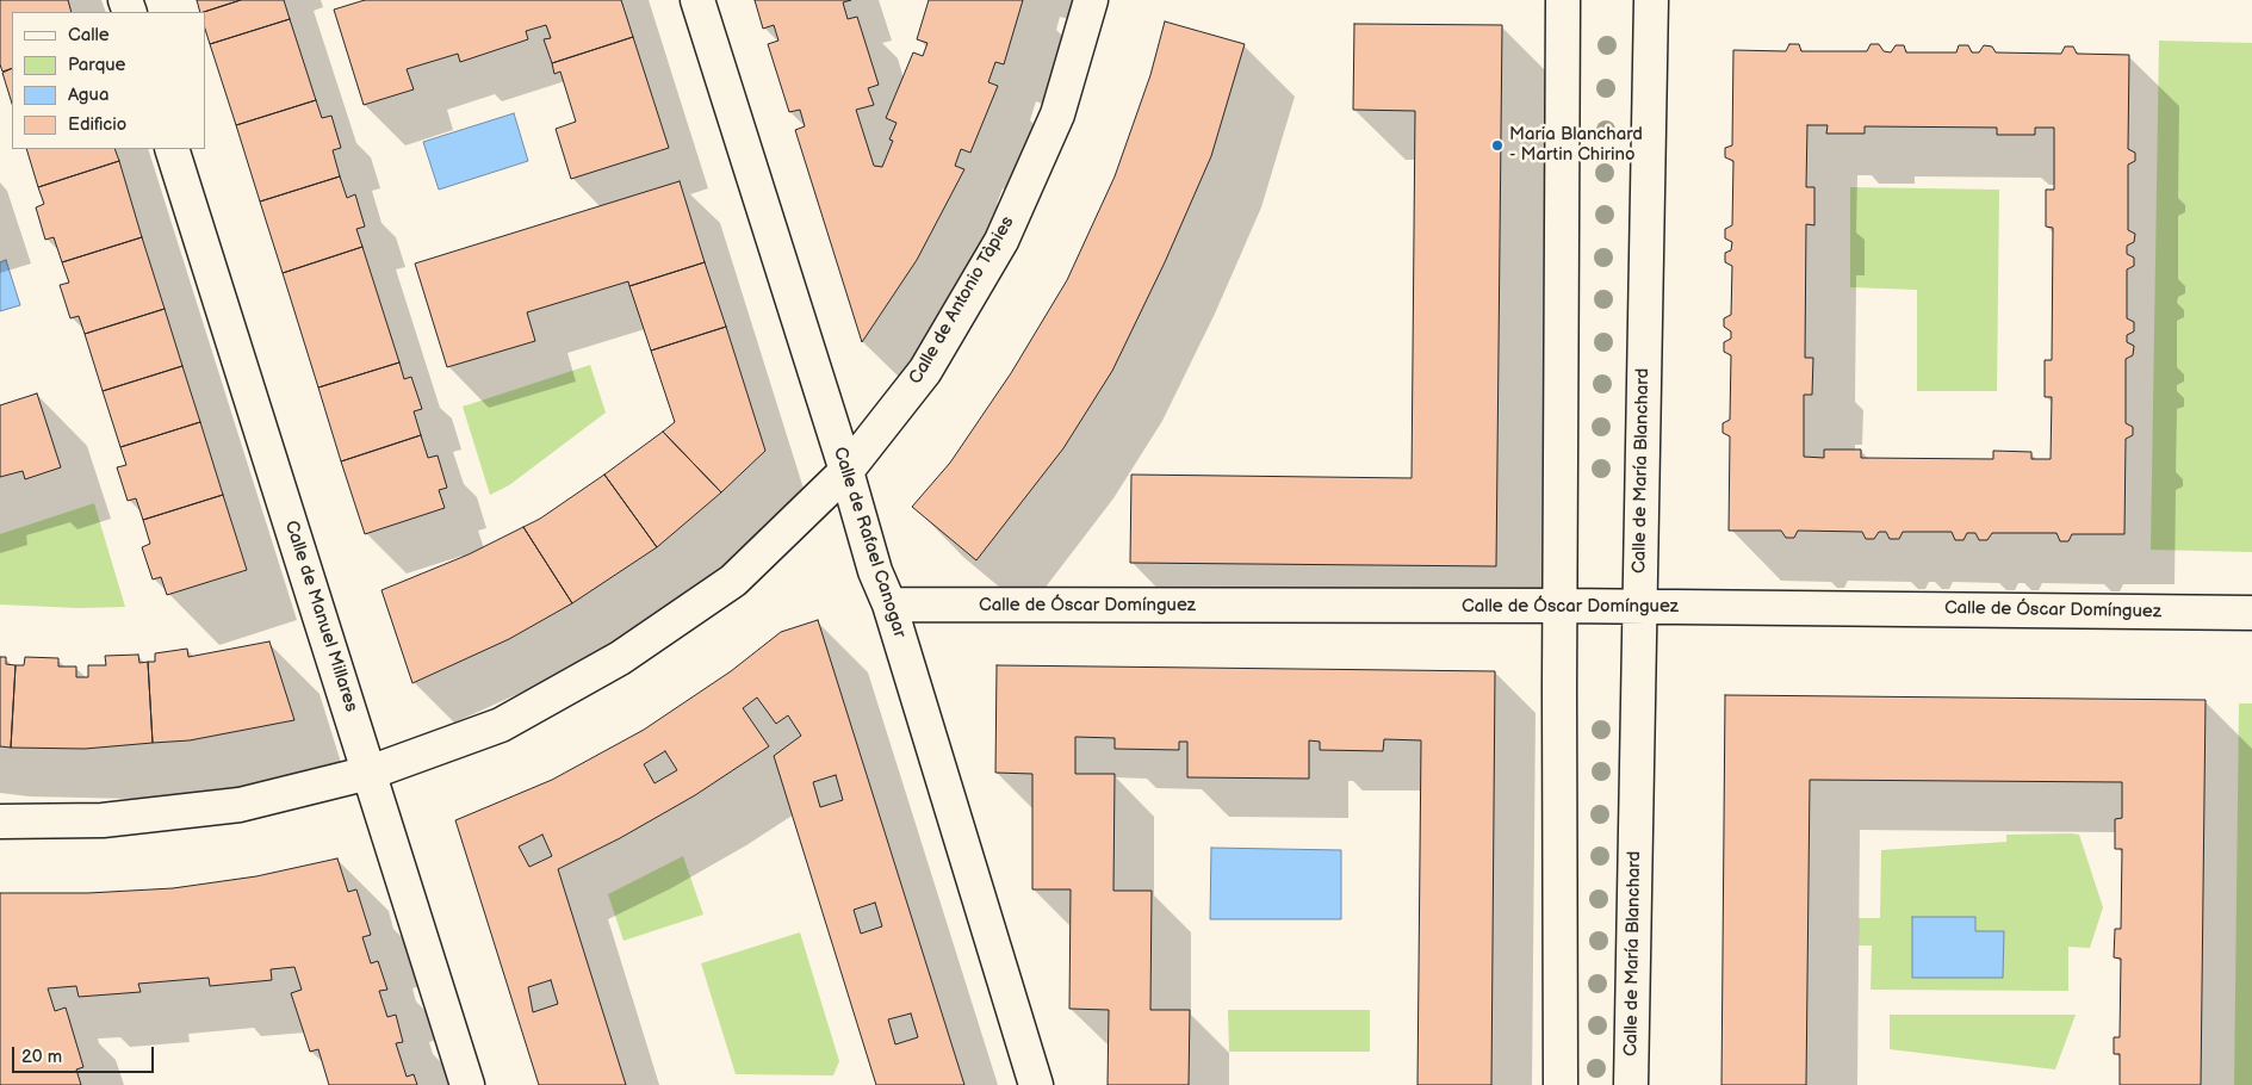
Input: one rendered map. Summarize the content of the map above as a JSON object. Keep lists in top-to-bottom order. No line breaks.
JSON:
{"streets":{"street":["Calle de Antonio Tàpies","Calle de María Blanchard","Calle de Rafael Canogar","Calle de Óscar Domínguez","Calle de Manuel Millares"]},"crossings":[["Calle de Antonio Tàpies","Calle de Rafael Canogar"],["Calle de Antonio Tàpies","Calle de Manuel Millares"],["Calle de María Blanchard","Calle de Óscar Domínguez"],["Calle de Rafael Canogar","Calle de Óscar Domínguez"]],"places":["Maria Blanchard - Martin Chirino"],"legend":["Calle","Parque","Agua","Edificio"],"scale_bar":"20 m"}
